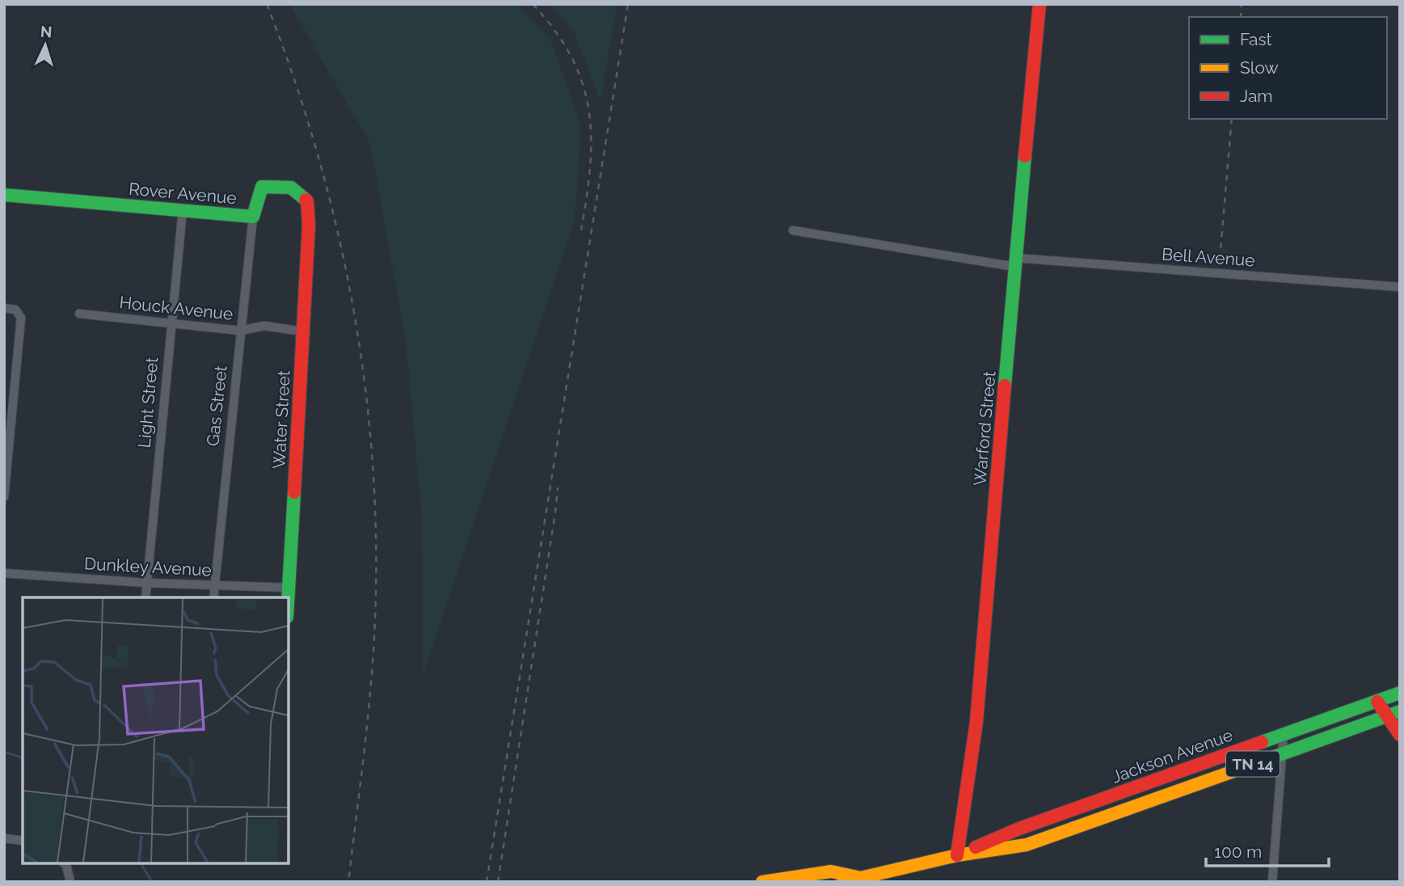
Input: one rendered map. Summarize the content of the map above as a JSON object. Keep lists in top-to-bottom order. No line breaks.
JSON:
{"streets":{"main road":["Rover Avenue","Water Street","Warford Street","Jackson Avenue","TN 14"],"street":["Bell Avenue","Houck Avenue","Light Street","Gas Street","Dunkley Avenue"]},"crossings":[["Rover Avenue","Light Street"],["Rover Avenue","Gas Street"],["Rover Avenue","Water Street"],["Bell Avenue","Warford Street"],["Houck Avenue","Light Street"],["Houck Avenue","Gas Street"],["Houck Avenue","Water Street"],["Light Street","Dunkley Avenue"],["Gas Street","Dunkley Avenue"],["Water Street","Dunkley Avenue"],["Warford Street","Jackson Avenue"]],"legend":["Fast","Slow","Jam"],"scale_bar":"100 m","north":"top"}
